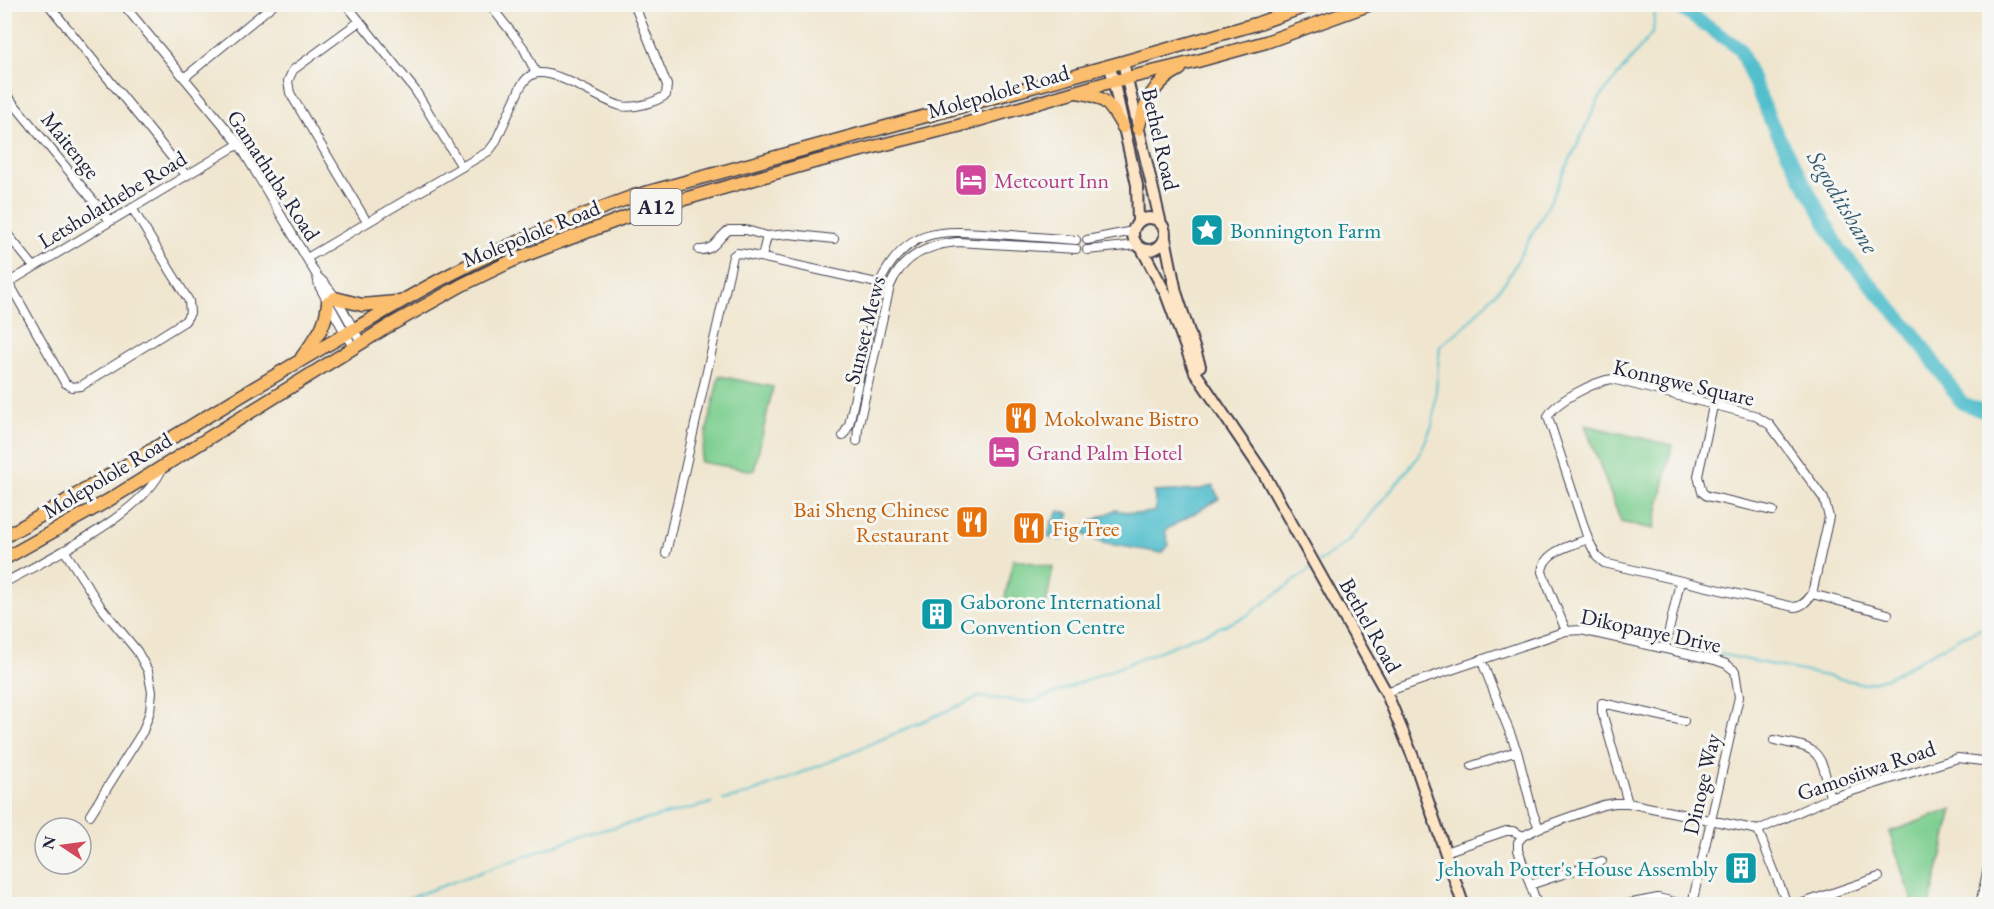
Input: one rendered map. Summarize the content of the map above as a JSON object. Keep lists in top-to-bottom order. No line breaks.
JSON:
{"streets":{"main road":["Molepolole Road","A12"],"street":["Bethel Road","Maitenge","Gamathuba Road","Letsholathebe Road","Sunset Mews","Konngwe Square","Dikopanye Drive","Gamosiiwa Road","Dinoge Way"]},"crossings":[["Molepolole Road","Bethel Road"],["Molepolole Road","Gamathuba Road"],["Bethel Road","Dikopanye Drive"],["Maitenge","Letsholathebe Road"],["Gamathuba Road","Letsholathebe Road"],["Dikopanye Drive","Dinoge Way"]],"water":["Segoditshane"],"places":{"hotel":["Metcourt Inn","Grand Palm Hotel"],"place":["Bonnington Farm"],"restaurant":["Mokolwane Bistro","Bai Sheng Chinese Restaurant","Fig Tree"],"building":["Gaborone International Convention Centre","Jehovah Potter's House Assembly"]},"north":"left"}
